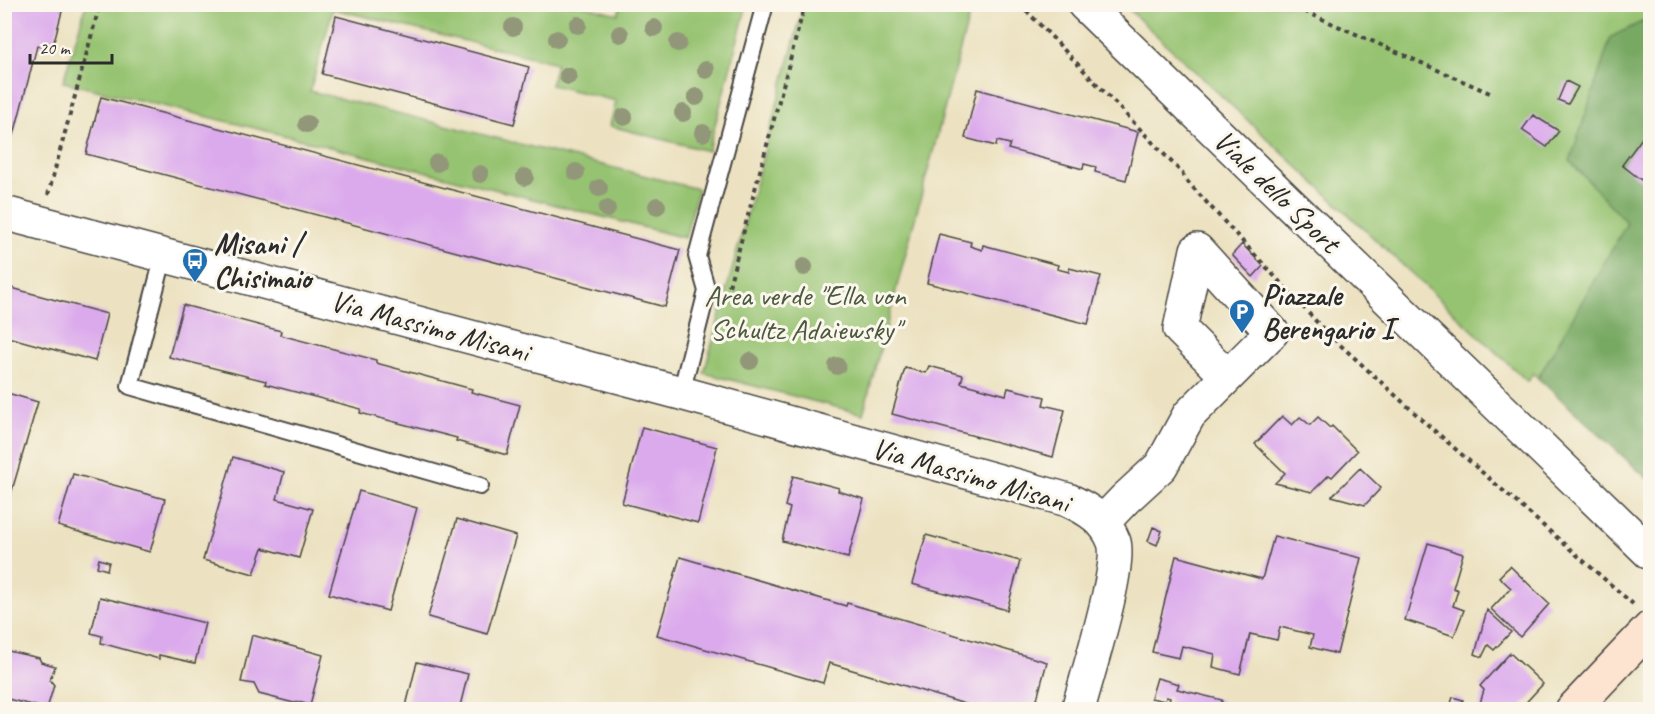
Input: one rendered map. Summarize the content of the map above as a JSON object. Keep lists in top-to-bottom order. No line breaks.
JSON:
{"streets":{"street":["Viale dello Sport","Via Massimo Misani"]},"parks":["Area verde \"Ella von Schultz Adaiewsky\""],"places":{"bus stop":["Misani / Chisimaio"],"parking":["Piazzale Berengario I"]},"scale_bar":"20 m"}
